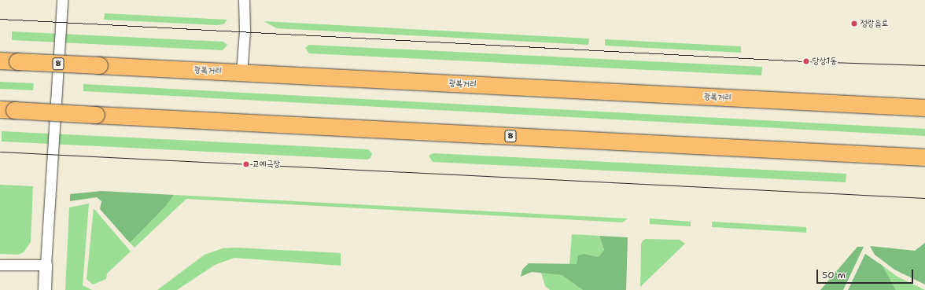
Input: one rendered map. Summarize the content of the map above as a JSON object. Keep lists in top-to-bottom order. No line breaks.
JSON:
{"streets":{"highway":["8","광복거리"]},"places":["정랑음료","당상1동","교예극장"],"scale_bar":"50 m"}
